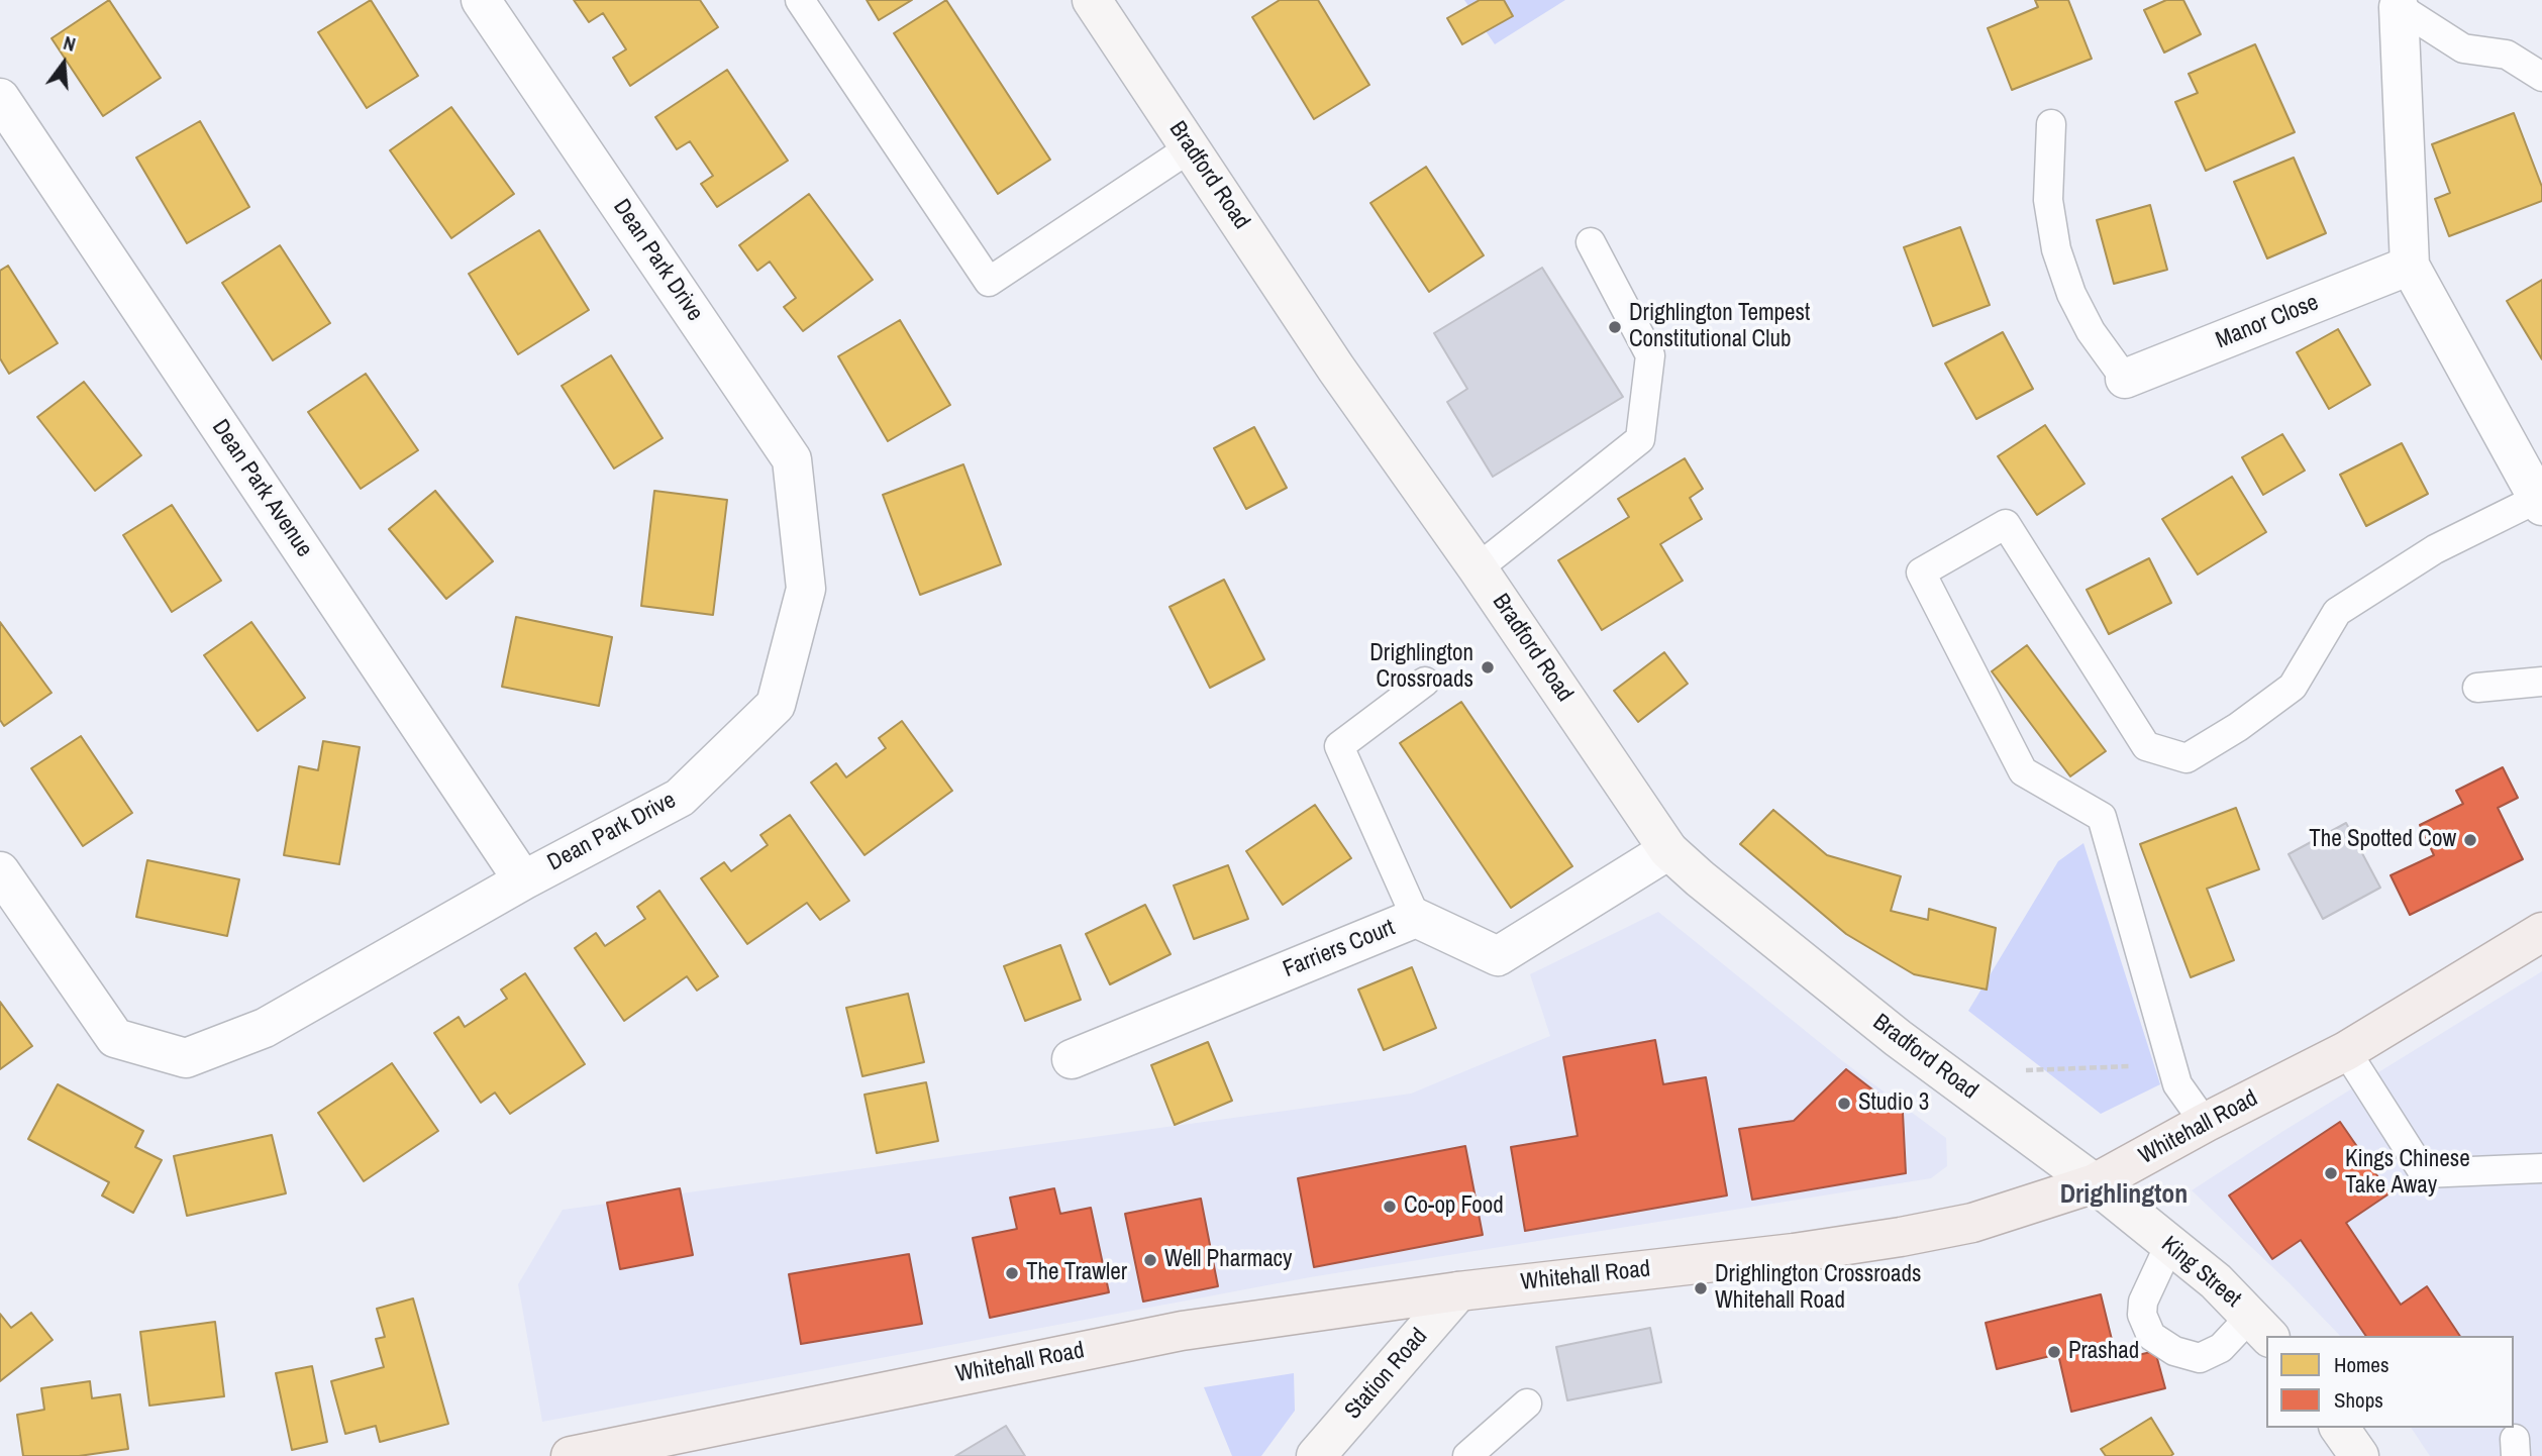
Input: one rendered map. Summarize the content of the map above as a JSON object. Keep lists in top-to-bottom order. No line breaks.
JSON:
{"streets":{"main road":["Bradford Road","Whitehall Road","King Street","Station Road"],"street":["Dean Park Drive","Manor Close","Dean Park Avenue","Farriers Court"]},"crossings":[["Bradford Road","Farriers Court"],["Bradford Road","Whitehall Road"],["Bradford Road","King Street"],["Dean Park Drive","Dean Park Avenue"],["Whitehall Road","King Street"],["Whitehall Road","Station Road"]],"districts":["Drighlington"],"places":["Drighlington Tempest Constitutional Club","Drighlington Crossroads","The Spotted Cow","Studio 3","Kings Chinese Take Away","Co-op Food","Well Pharmacy","The Trawler","Drighlington Crossroads Whitehall Road","Prashad"],"legend":["Homes","Shops"],"north":"top"}
